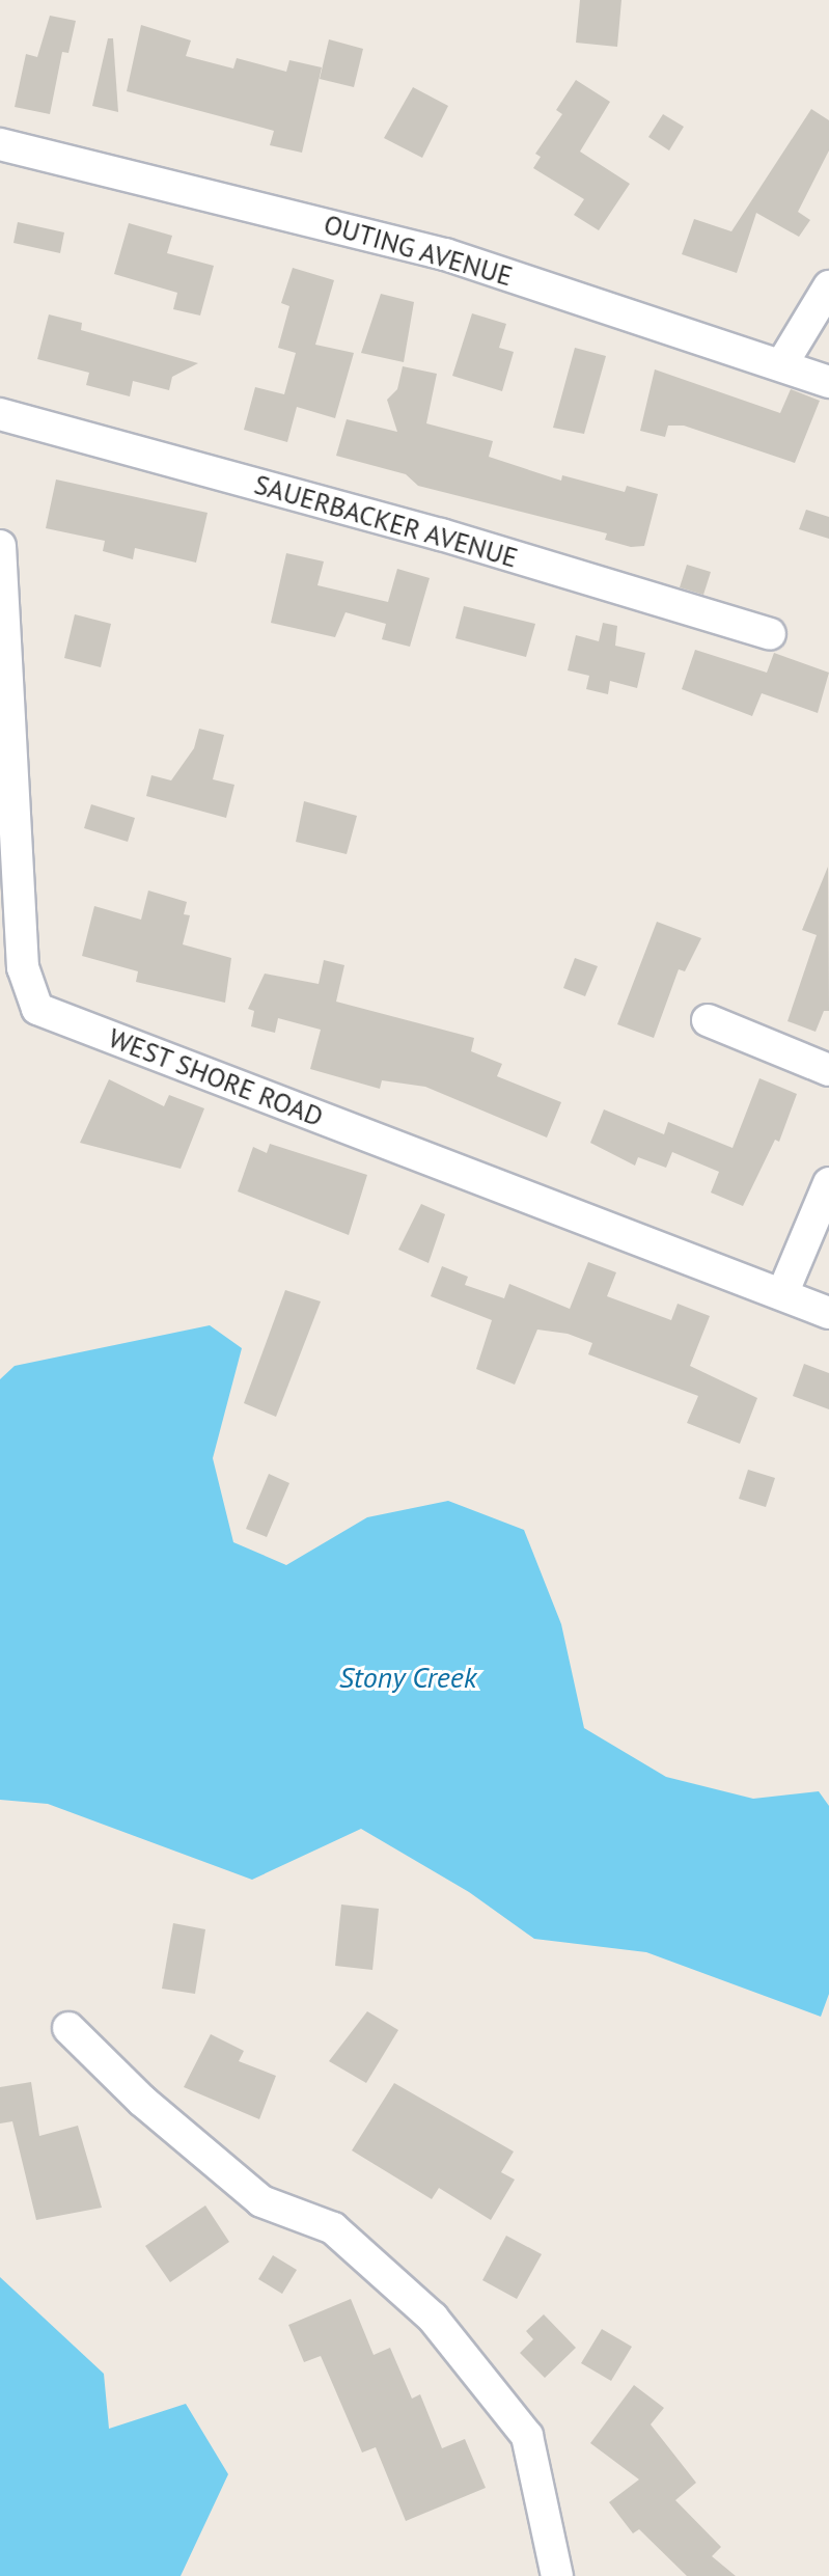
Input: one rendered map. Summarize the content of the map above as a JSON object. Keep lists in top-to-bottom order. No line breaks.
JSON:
{"streets":{"street":["OUTING AVENUE","SAUERBACKER AVENUE","WEST SHORE ROAD"]},"water":["Stony Creek"]}
